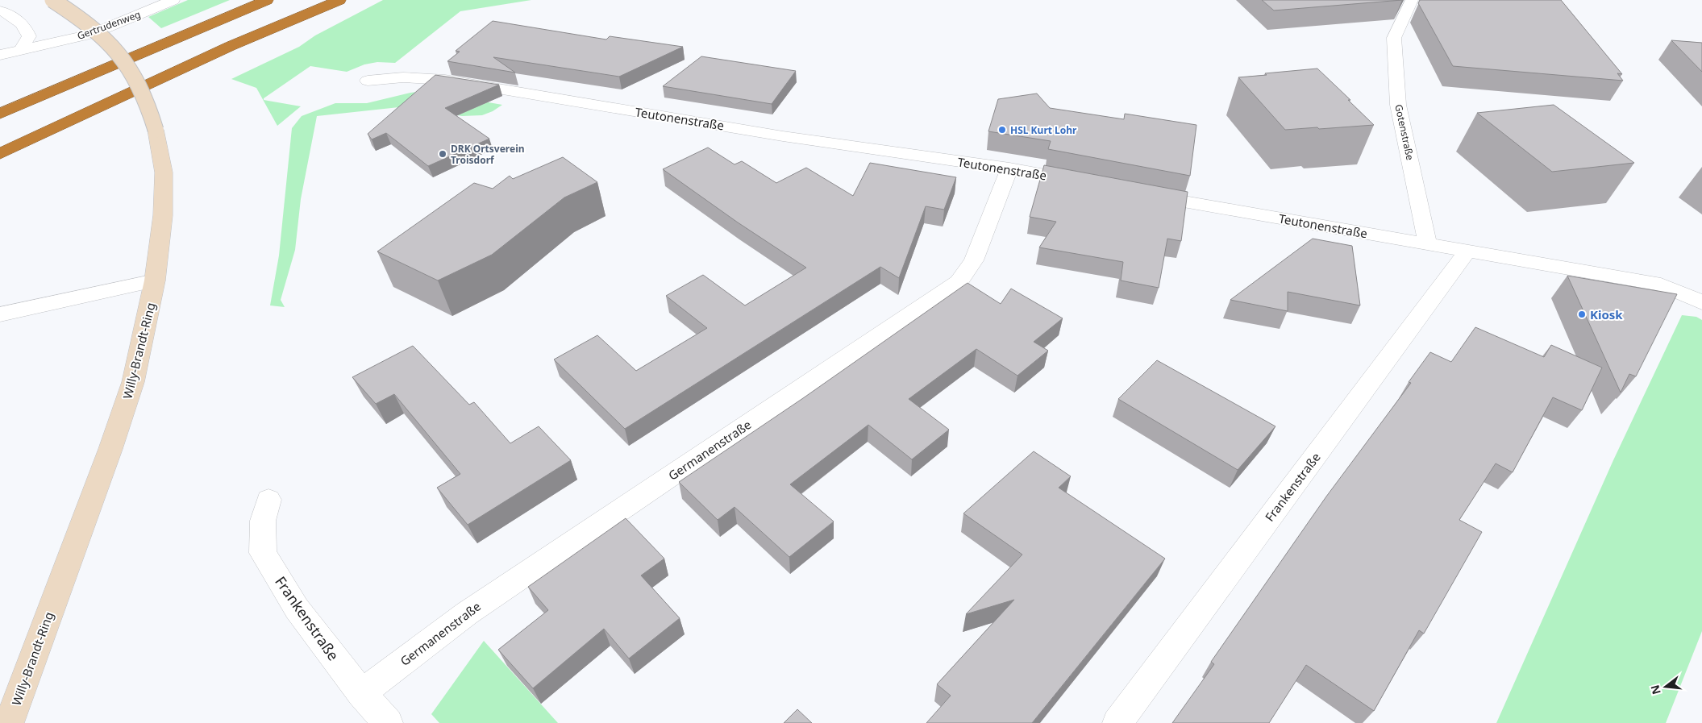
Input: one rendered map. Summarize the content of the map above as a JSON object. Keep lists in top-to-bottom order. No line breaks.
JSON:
{"streets":{"main road":["Willy-Brandt-Ring"],"street":["Gertrudenweg","Teutonenstraße","Gotenstraße","Germanenstraße","Frankenstraße"]},"crossings":[["Teutonenstraße","Gotenstraße"],["Teutonenstraße","Germanenstraße"],["Teutonenstraße","Frankenstraße"],["Germanenstraße","Frankenstraße"]],"places":["HSL Kurt Lohr","DRK Ortsverein Troisdorf","Kiosk"],"north":"left"}
